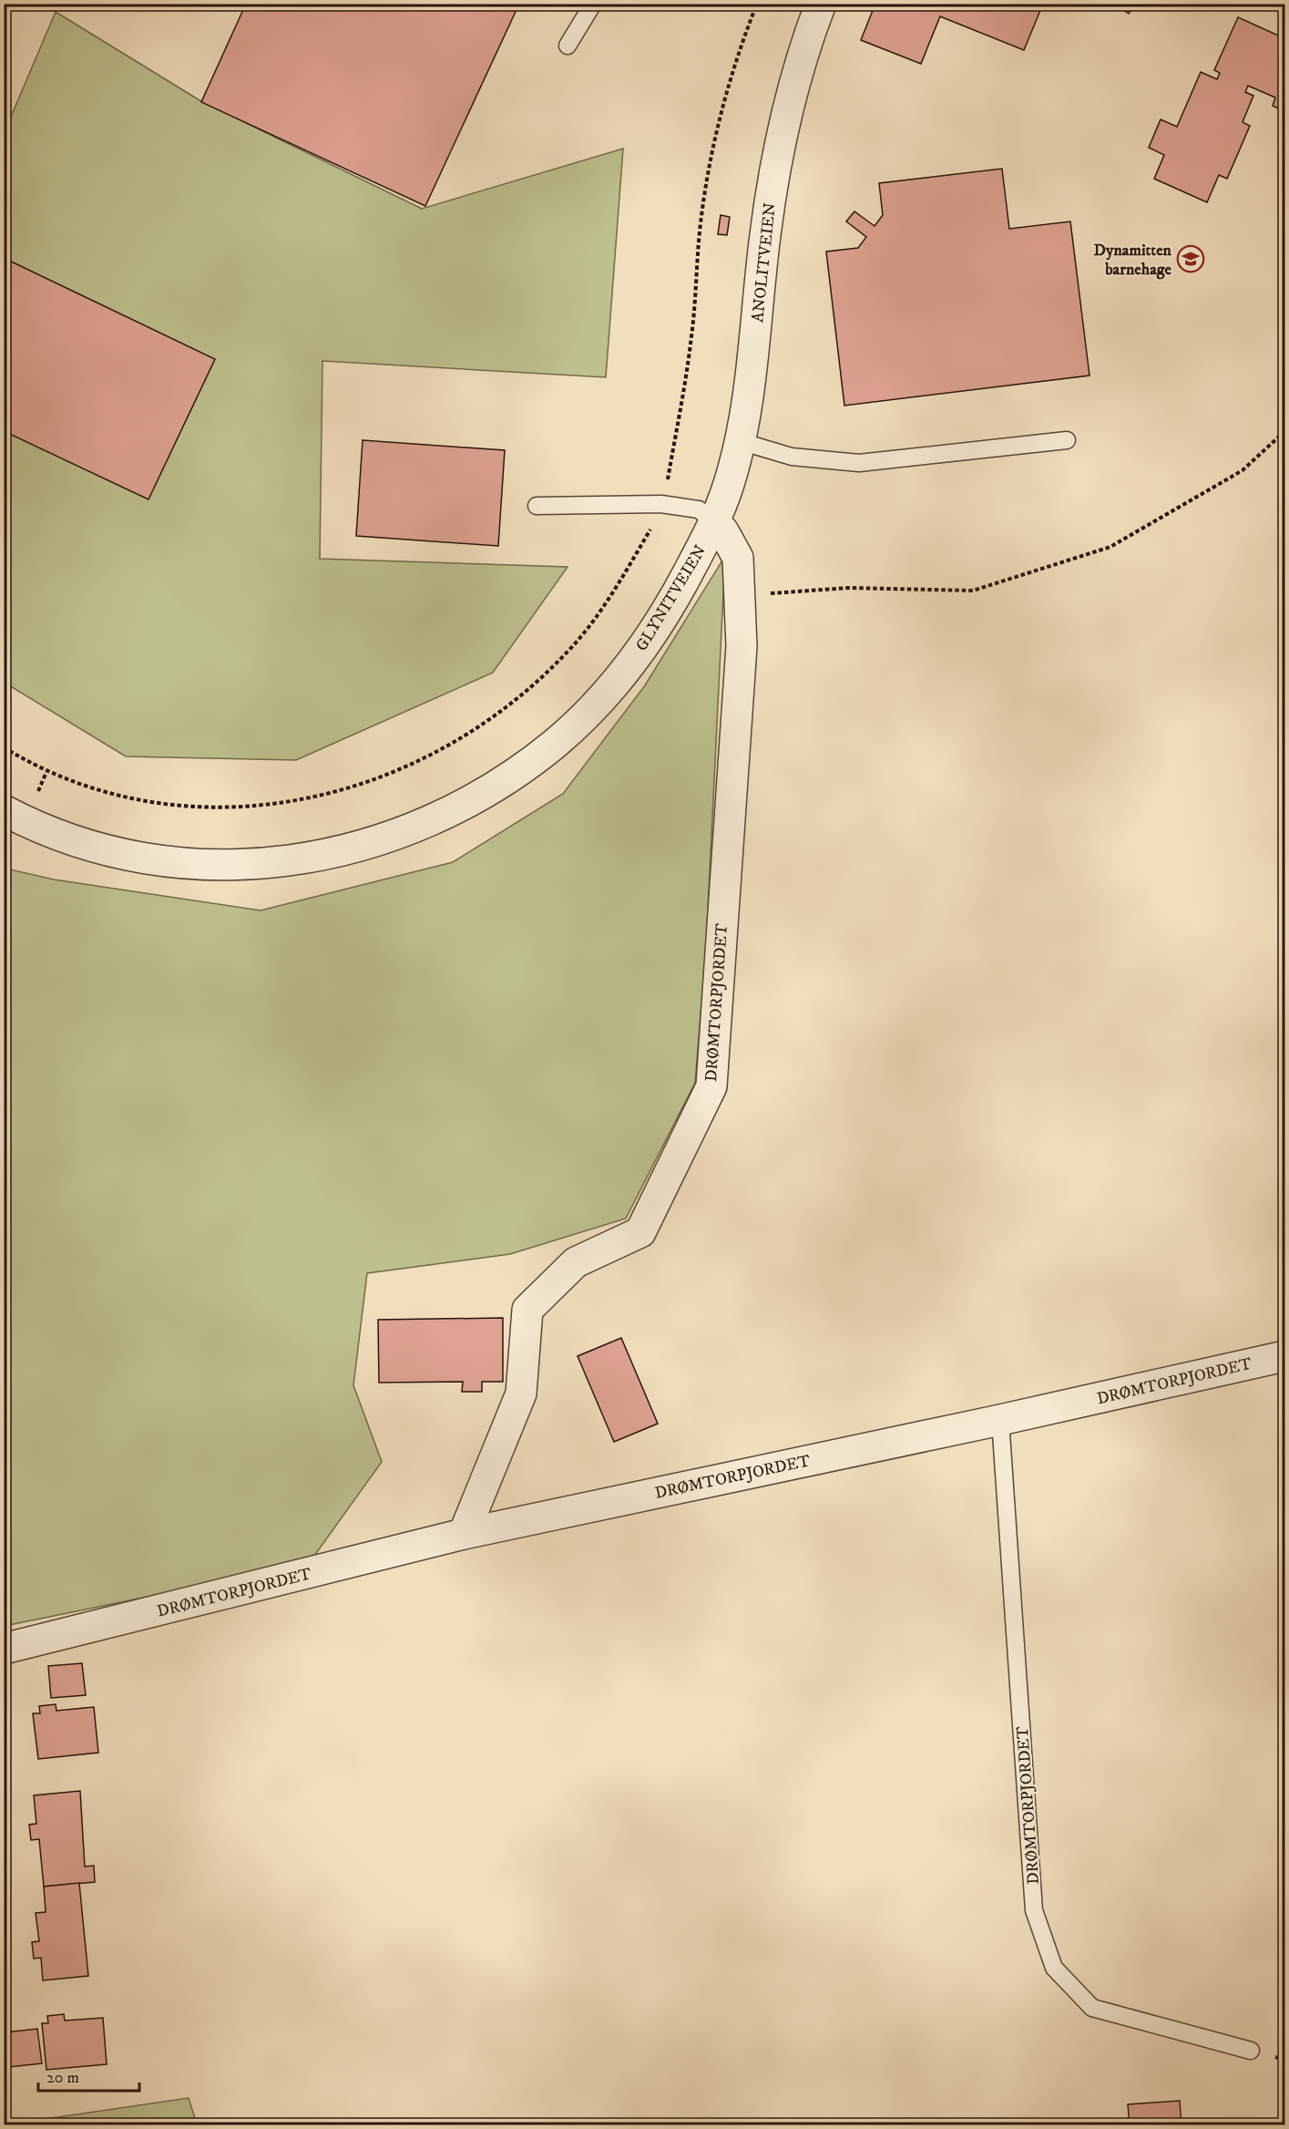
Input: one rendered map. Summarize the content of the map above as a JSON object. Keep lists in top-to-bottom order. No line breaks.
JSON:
{"streets":{"street":["ANOLITVEIEN","GLYNITVEIEN","DRØMTORPJORDET"]},"crossings":[["ANOLITVEIEN","GLYNITVEIEN"],["ANOLITVEIEN","DRØMTORPJORDET"],["GLYNITVEIEN","DRØMTORPJORDET"]],"places":{"school or university":["Dynamitten barnehage"]},"scale_bar":"20 m"}
